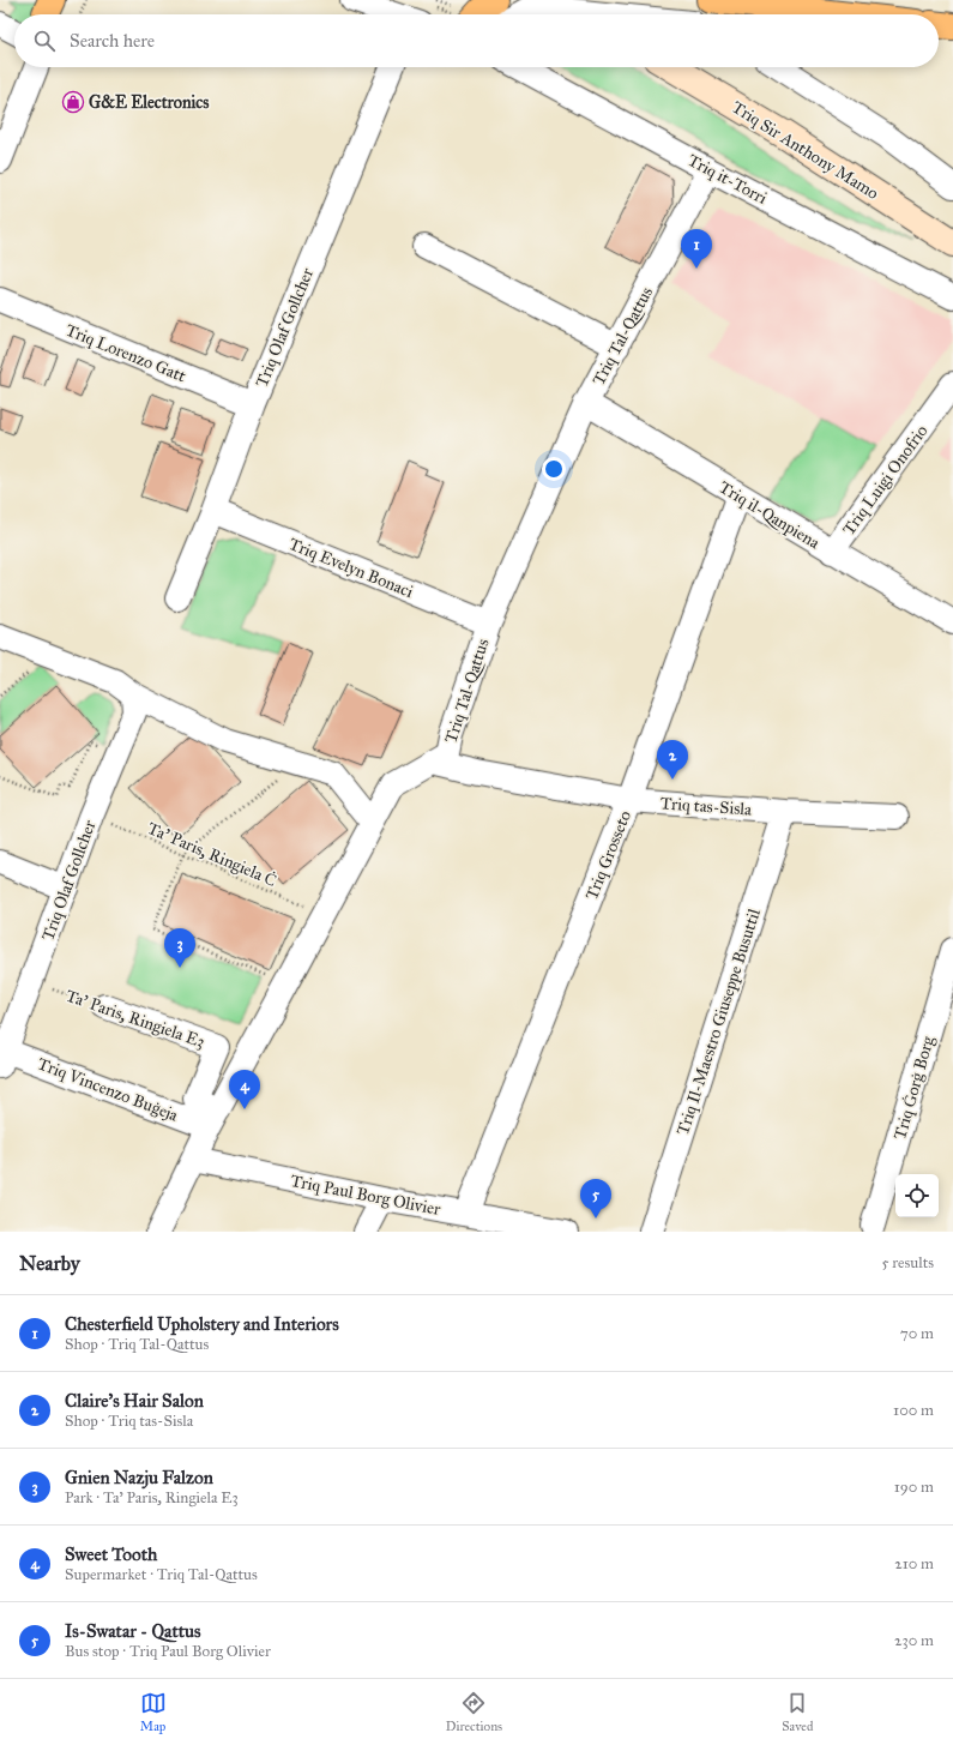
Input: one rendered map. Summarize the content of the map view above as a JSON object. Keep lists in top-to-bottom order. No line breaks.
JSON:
{"streets":{"main road":["Triq Sir Anthony Mamo"],"street":["Triq it-Torri","Triq Olaf Gollcher","Triq Tal-Qattus","Triq Lorenzo Gatt","Triq Luigi Onofrio","Triq il-Qanpiena","Triq Evelyn Bonaci","Triq tas-Sisla","Triq Grosseto","Ta' Paris, Ringiela E3","Triq Il-Maestro Giuseppe Busuttil","Triq Ġorġ Borg","Triq Vincenzo Buġeja","Triq Paul Borg Olivier"],"path":["Ta' Paris, Ringiela Ċ"]},"crossings":[["Triq it-Torri","Triq Tal-Qattus"],["Triq Olaf Gollcher","Triq Lorenzo Gatt"],["Triq Olaf Gollcher","Triq Evelyn Bonaci"],["Triq Olaf Gollcher","Ta' Paris, Ringiela Ċ"],["Triq Olaf Gollcher","Ta' Paris, Ringiela E3"],["Triq Olaf Gollcher","Triq Vincenzo Buġeja"],["Triq Tal-Qattus","Triq il-Qanpiena"],["Triq Tal-Qattus","Triq Evelyn Bonaci"],["Triq Tal-Qattus","Triq tas-Sisla"],["Triq Tal-Qattus","Ta' Paris, Ringiela Ċ"],["Triq Tal-Qattus","Ta' Paris, Ringiela E3"],["Triq Tal-Qattus","Triq Vincenzo Buġeja"],["Triq Tal-Qattus","Triq Paul Borg Olivier"],["Triq Luigi Onofrio","Triq il-Qanpiena"],["Triq il-Qanpiena","Triq Grosseto"],["Triq tas-Sisla","Triq Grosseto"],["Triq tas-Sisla","Triq Il-Maestro Giuseppe Busuttil"],["Triq Grosseto","Triq Paul Borg Olivier"],["Ta' Paris, Ringiela E3","Triq Vincenzo Buġeja"]],"places":{"shop":["G&E Electronics"]},"page":{"search":"Search here","pins":["1","2","3","4","5"],"heading":["Nearby","5 results"],"list":[{"mark":"1","name":"Chesterfield Upholstery and Interiors","note":"Shop · Triq Tal-Qattus","value":"70 m"},{"mark":"2","name":"Claire's Hair Salon","note":"Shop · Triq tas-Sisla","value":"100 m"},{"mark":"3","name":"Gnien Nazju Falzon","note":"Park · Ta' Paris, Ringiela E3","value":"190 m"},{"mark":"4","name":"Sweet Tooth","note":"Supermarket · Triq Tal-Qattus","value":"210 m"},{"mark":"5","name":"Is-Swatar - Qattus","note":"Bus stop · Triq Paul Borg Olivier","value":"230 m"}],"nav":["Map","Directions","Saved"]}}
